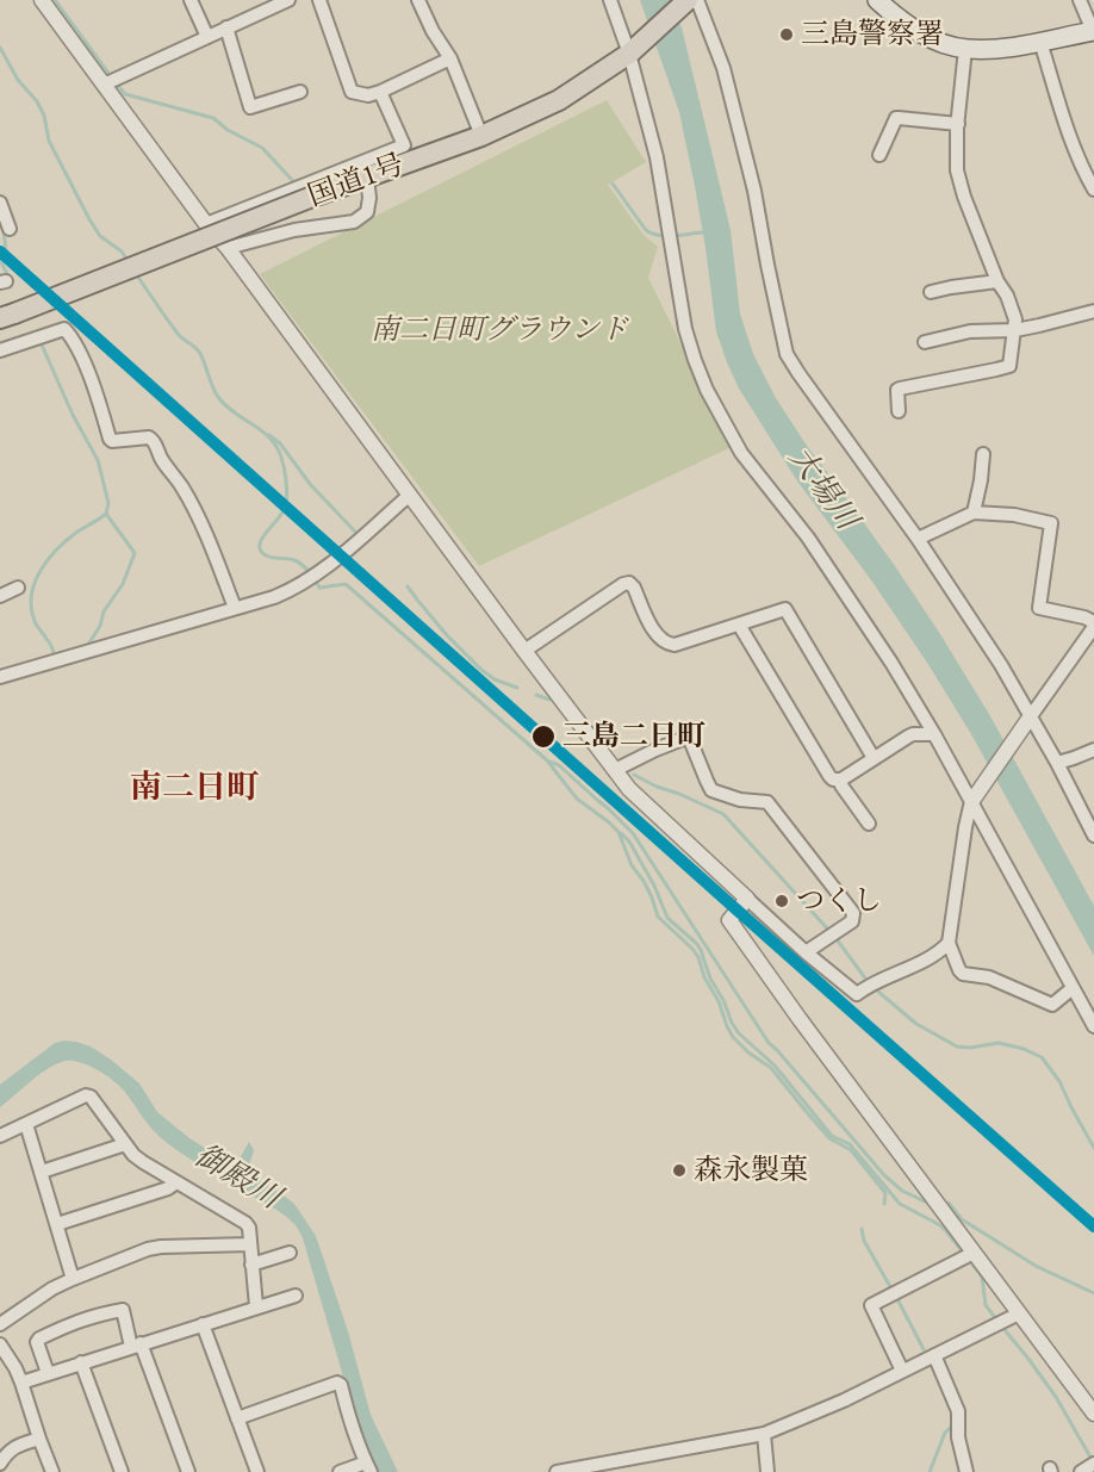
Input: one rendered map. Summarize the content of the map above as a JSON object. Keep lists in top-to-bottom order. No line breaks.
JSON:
{"streets":{"highway":["国道1号"]},"districts":["南二日町"],"water":["大場川","御殿川"],"parks":["南二日町グラウンド"],"places":["三島警察署","三島二日町","つくし","森永製菓"]}
